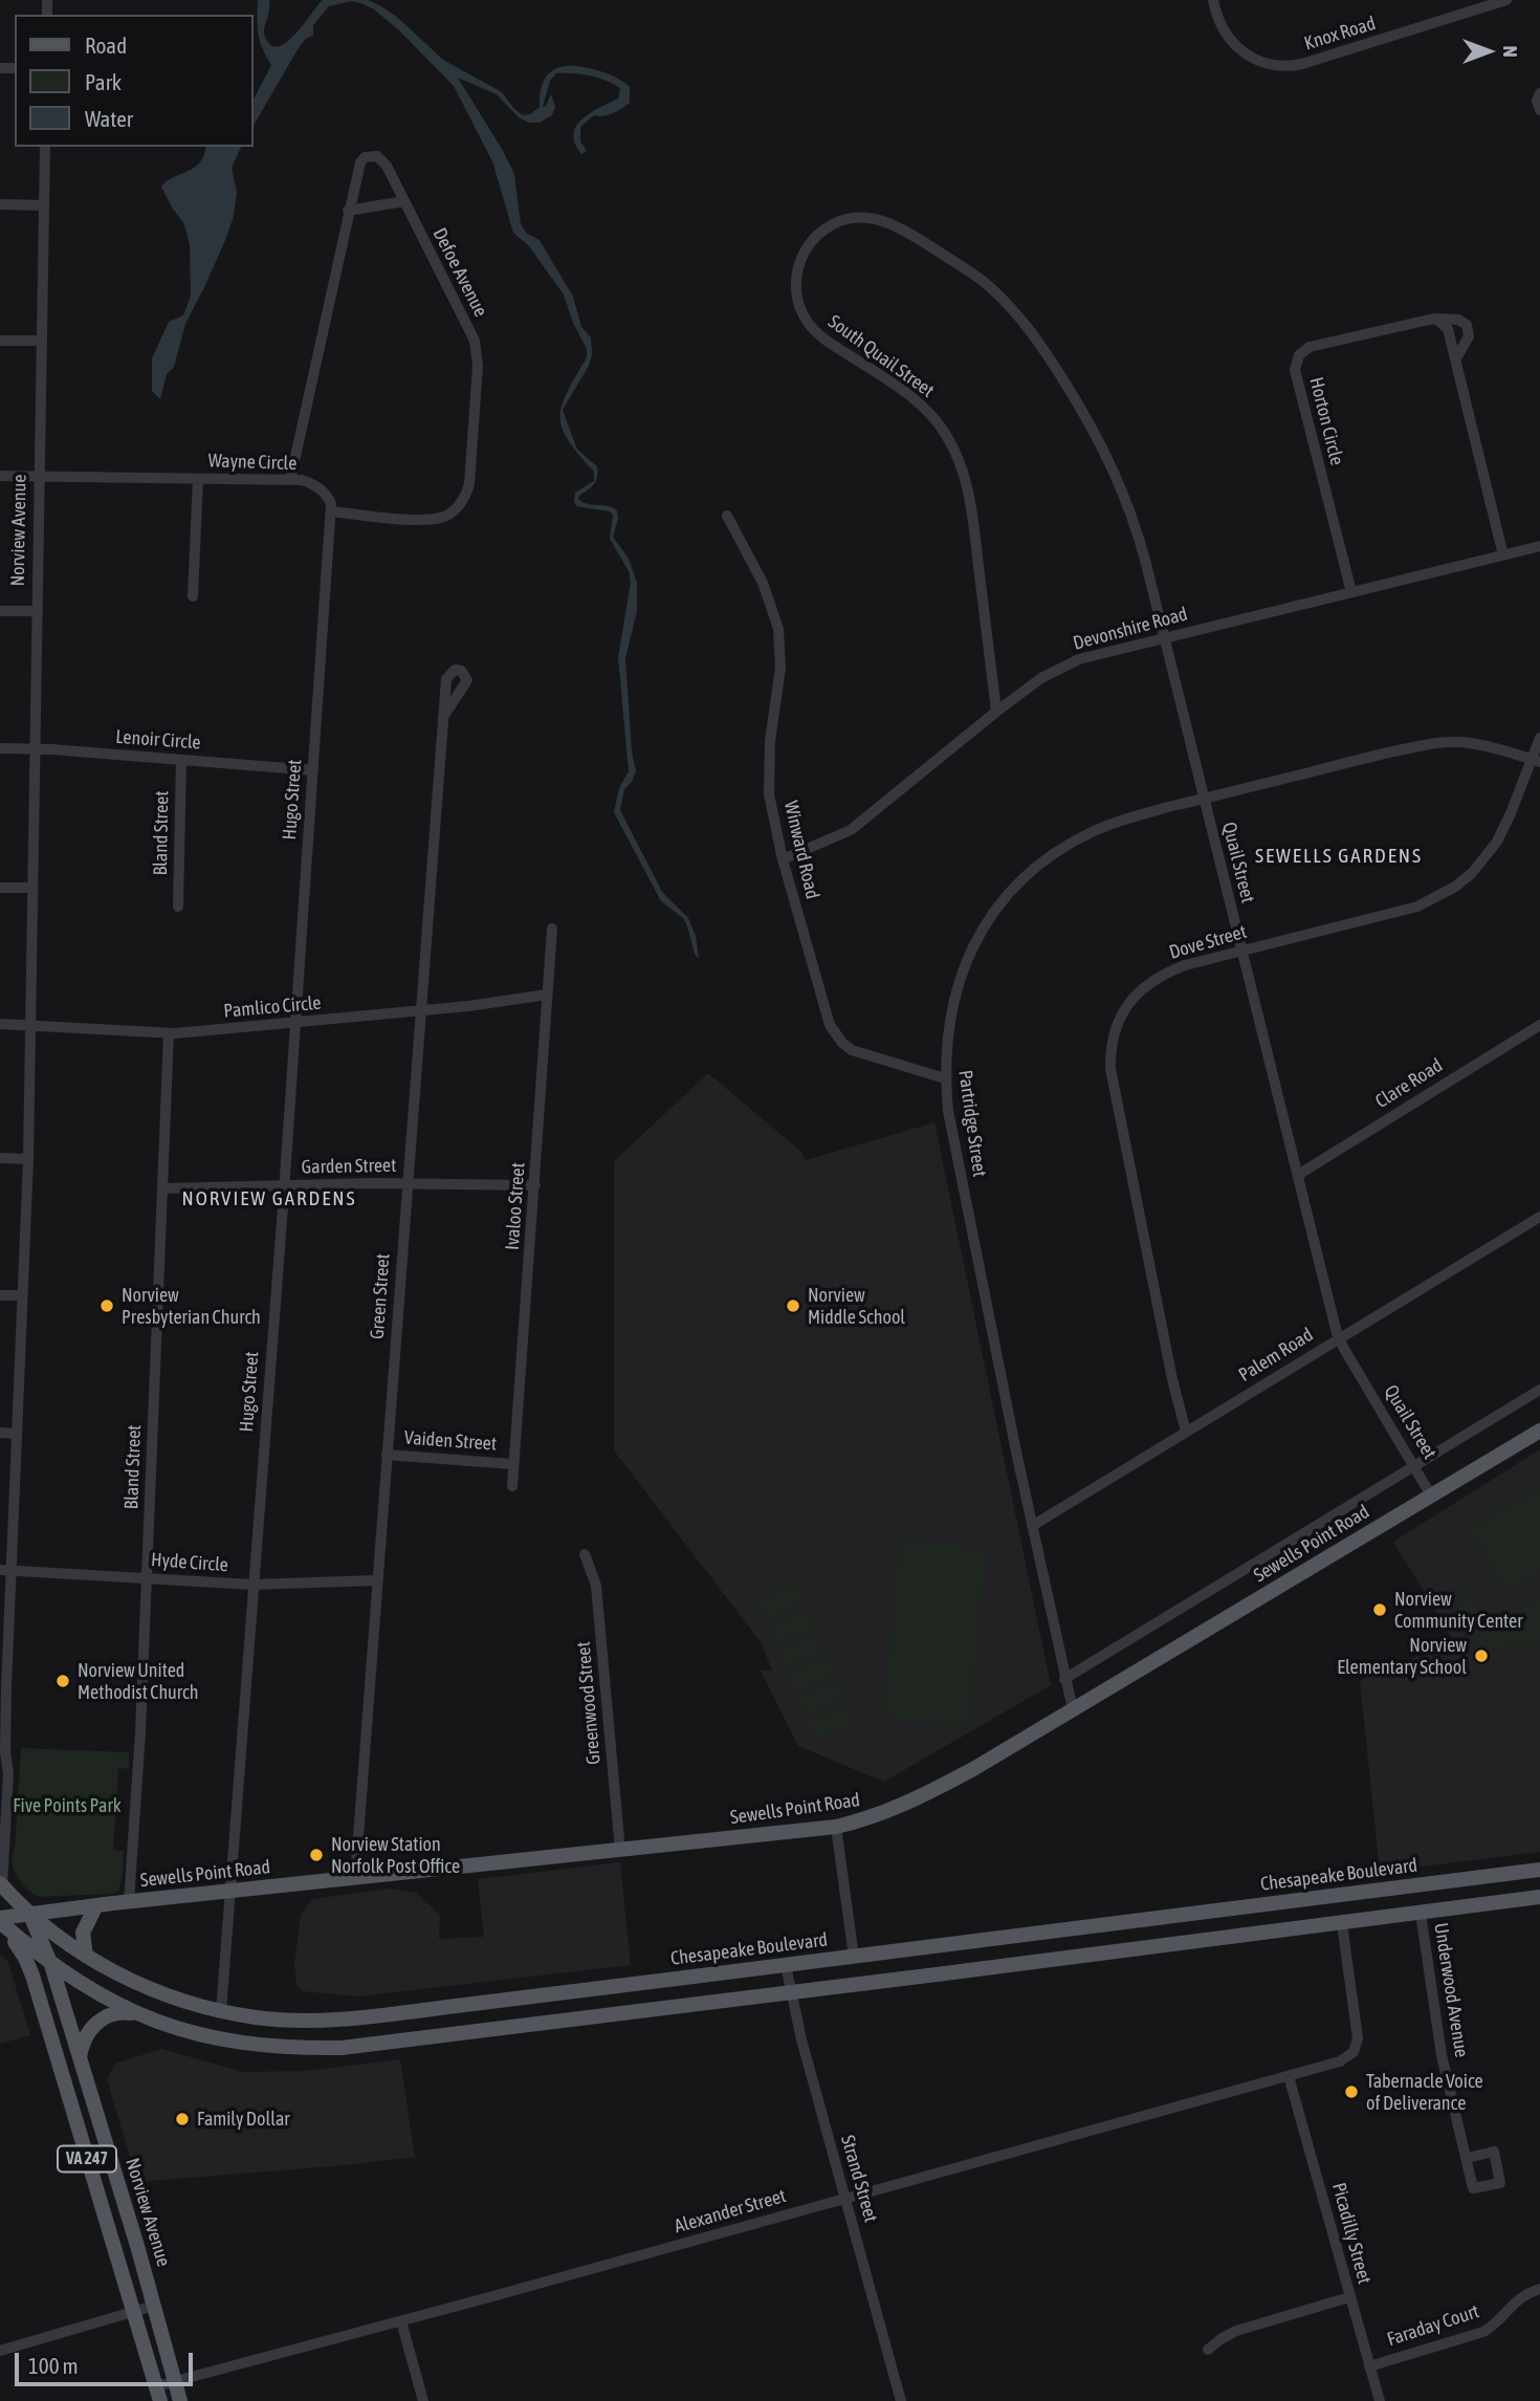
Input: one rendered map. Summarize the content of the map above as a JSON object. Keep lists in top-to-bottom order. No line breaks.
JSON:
{"streets":{"main road":["Norview Avenue","Sewells Point Road","Chesapeake Boulevard","VA 247"],"street":["Knox Road","Defoe Avenue","South Quail Street","Horton Circle","Wayne Circle","Devonshire Road","Lenoir Circle","Hugo Street","Bland Street","Winward Road","Quail Street","Dove Street","Pamlico Circle","Clare Road","Partridge Street","Garden Street","Ivaloo Street","Green Street","Palem Road","Vaiden Street","Hyde Circle","Greenwood Street","Underwood Avenue","Strand Street","Alexander Street","Picadilly Street","Faraday Court"]},"crossings":[["Defoe Avenue","Wayne Circle"],["Defoe Avenue","Hugo Street"],["South Quail Street","Devonshire Road"],["South Quail Street","Quail Street"],["Horton Circle","Devonshire Road"],["Wayne Circle","Norview Avenue"],["Wayne Circle","Hugo Street"],["Norview Avenue","Lenoir Circle"],["Norview Avenue","Pamlico Circle"],["Norview Avenue","Sewells Point Road"],["Norview Avenue","Hyde Circle"],["Norview Avenue","Chesapeake Boulevard"],["Norview Avenue","Alexander Street"],["Devonshire Road","Winward Road"],["Devonshire Road","Quail Street"],["Lenoir Circle","Hugo Street"],["Lenoir Circle","Bland Street"],["Hugo Street","Pamlico Circle"],["Hugo Street","Garden Street"],["Hugo Street","Sewells Point Road"],["Hugo Street","Hyde Circle"],["Hugo Street","Chesapeake Boulevard"],["Bland Street","Pamlico Circle"],["Bland Street","Garden Street"],["Bland Street","Sewells Point Road"],["Bland Street","Hyde Circle"],["Winward Road","Partridge Street"],["Quail Street","Dove Street"],["Quail Street","Clare Road"],["Quail Street","Partridge Street"],["Quail Street","Palem Road"],["Quail Street","Sewells Point Road"],["Dove Street","Partridge Street"],["Dove Street","Palem Road"],["Pamlico Circle","Ivaloo Street"],["Pamlico Circle","Green Street"],["Partridge Street","Palem Road"],["Partridge Street","Sewells Point Road"],["Garden Street","Ivaloo Street"],["Garden Street","Green Street"],["Ivaloo Street","Vaiden Street"],["Green Street","Vaiden Street"],["Green Street","Sewells Point Road"],["Green Street","Hyde Circle"],["Sewells Point Road","Greenwood Street"],["Sewells Point Road","Chesapeake Boulevard"],["Sewells Point Road","VA 247"],["Chesapeake Boulevard","Strand Street"],["VA 247","Alexander Street"],["Strand Street","Alexander Street"],["Alexander Street","Picadilly Street"],["Picadilly Street","Faraday Court"]],"districts":["SEWELLS GARDENS","NORVIEW GARDENS"],"parks":["Five Points Park"],"places":["Norview Presbyterian Church","Norview Middle School","Norview Community Center","Norview Elementary School","Norview United Methodist Church","Norview Station Norfolk Post Office","Tabernacle Voice of Deliverance","Family Dollar"],"legend":["Road","Park","Water"],"scale_bar":"100 m","north":"right"}
